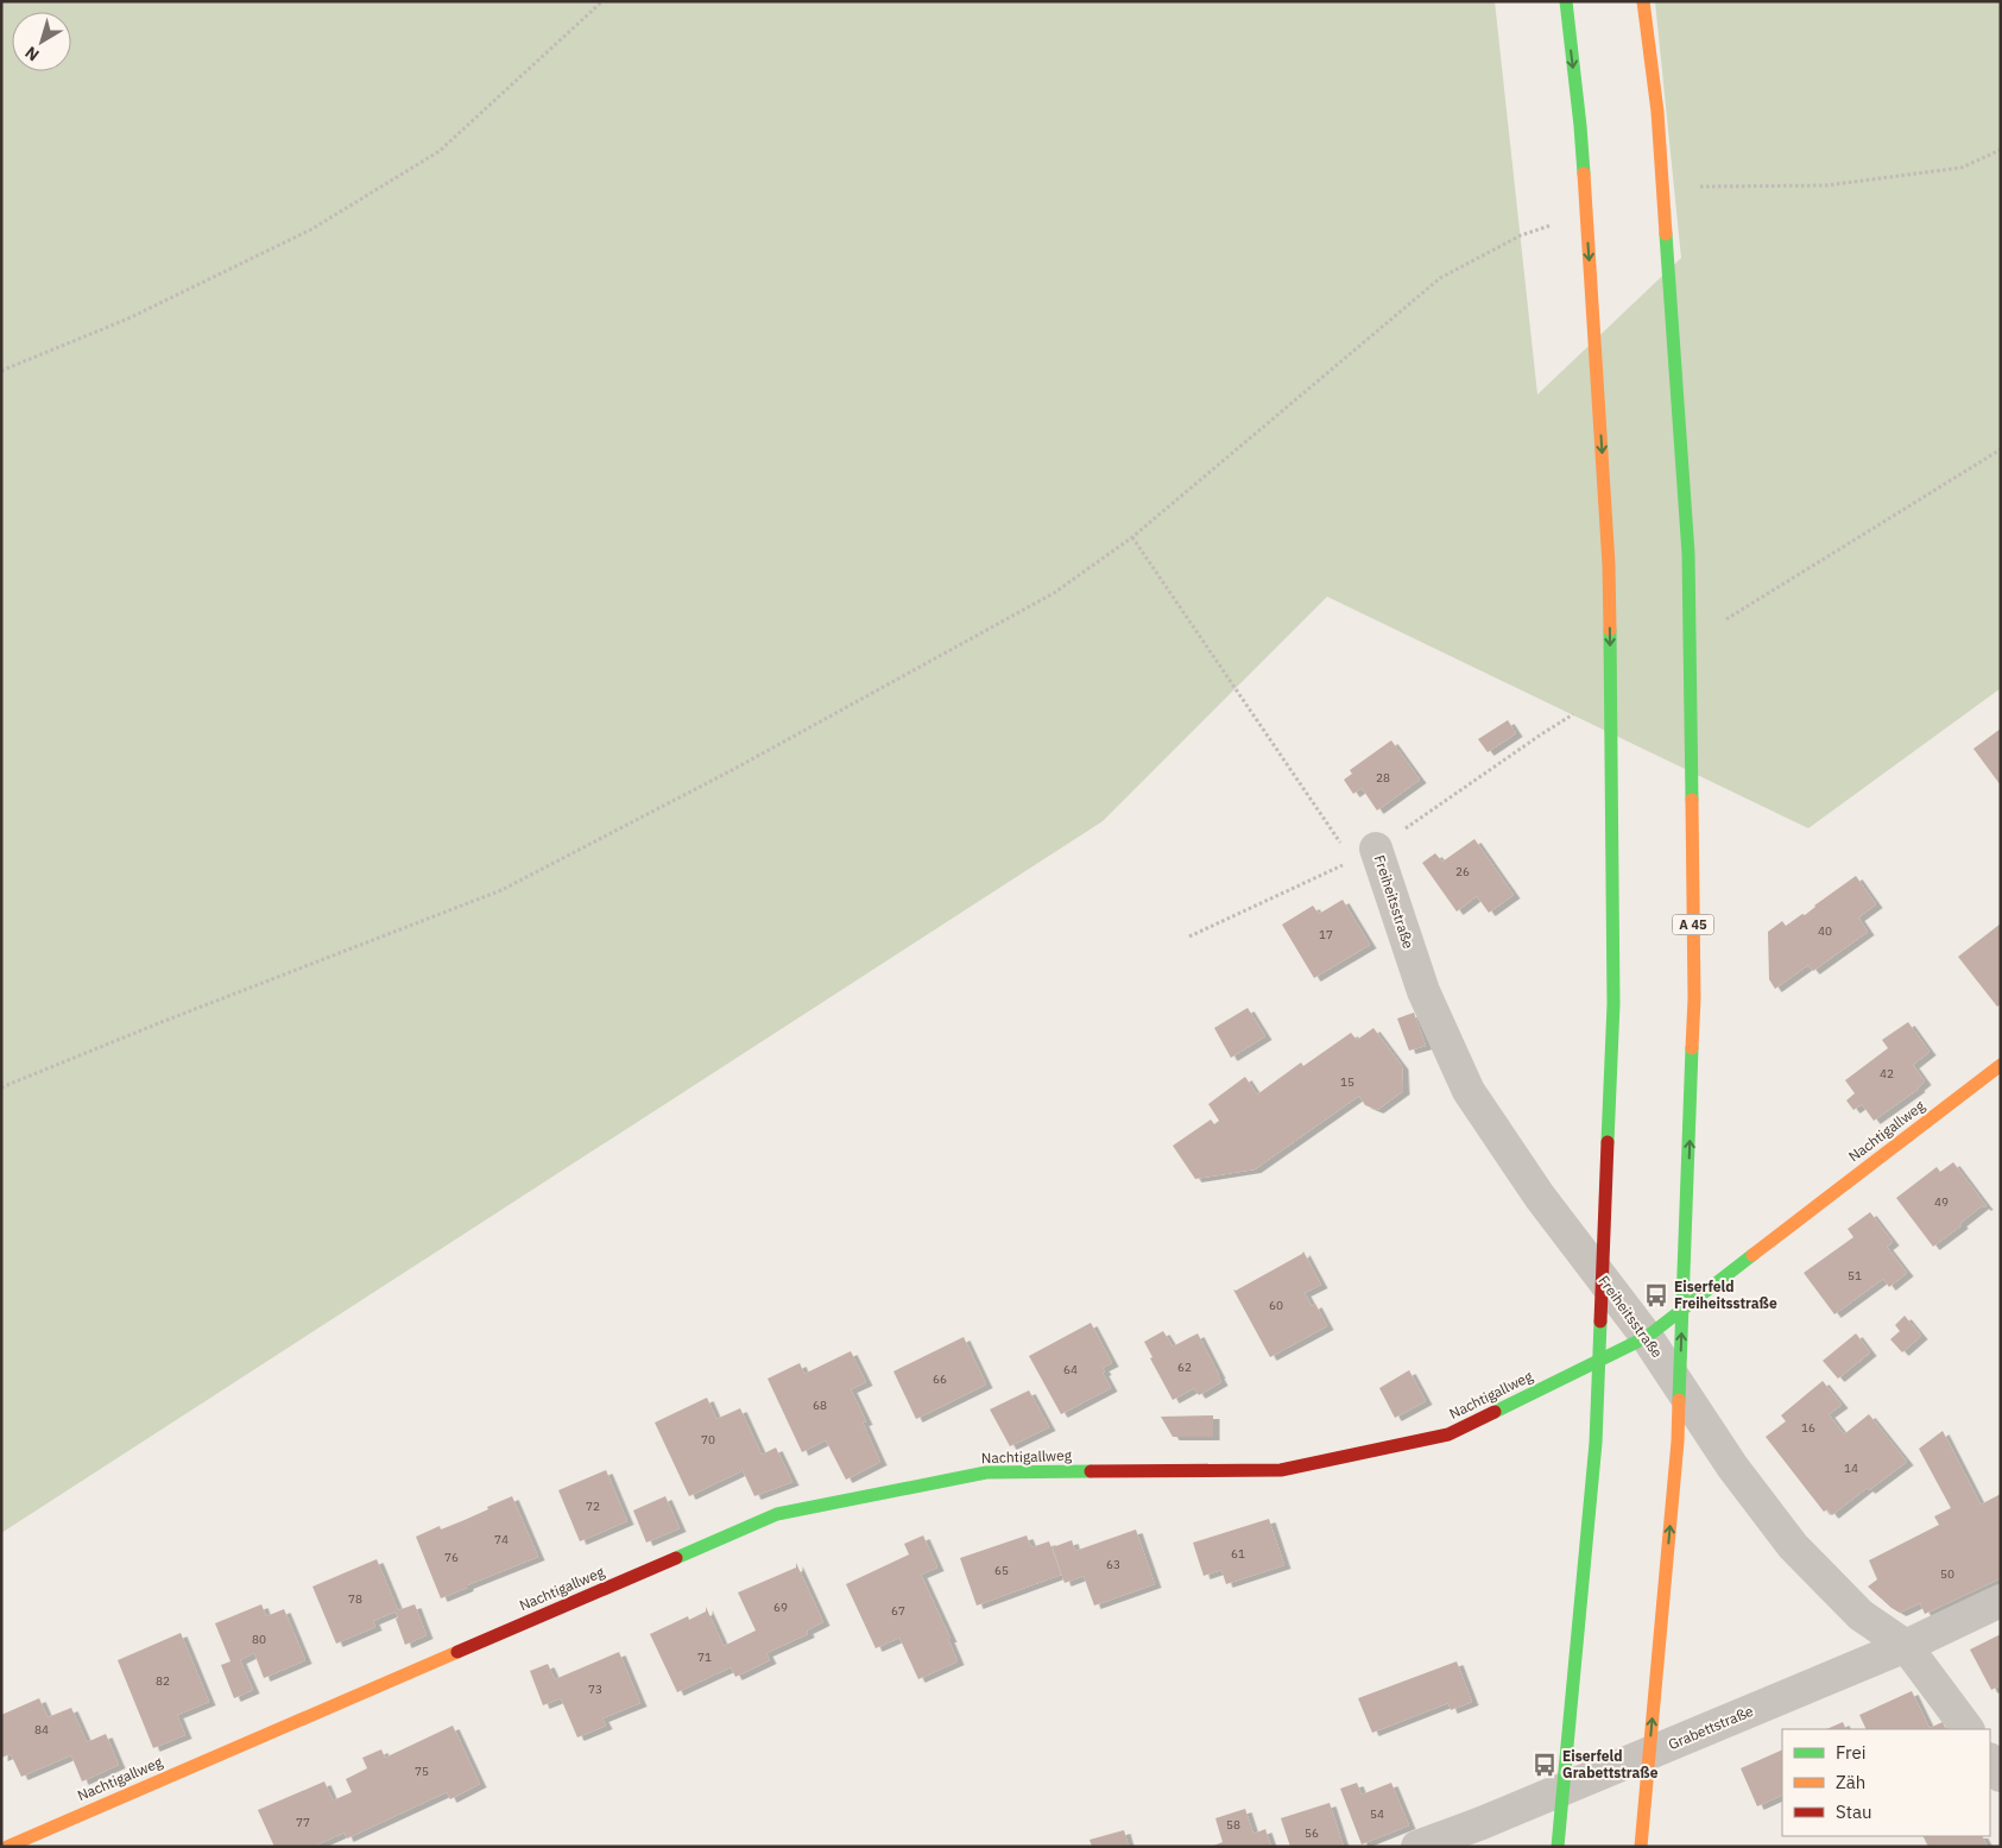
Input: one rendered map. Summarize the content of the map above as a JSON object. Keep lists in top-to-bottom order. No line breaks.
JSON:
{"streets":{"main road":["A 45","Nachtigallweg"],"street":["Freiheitsstraße","Grabettstraße"]},"crossings":[["Freiheitsstraße","Nachtigallweg"],["Freiheitsstraße","Grabettstraße"]],"places":{"bus stop":["Eiserfeld Freiheitsstraße","Eiserfeld Grabettstraße"]},"house_numbers":["28","26","40","17","42","15","49","51","60","62","64","66","68","16","70","14","72","74","61","76","63","65","50","78","69","67","80","71","82","73","84","75","54","77","58","56"],"legend":["Frei","Zäh","Stau"],"north":"bottom left"}
